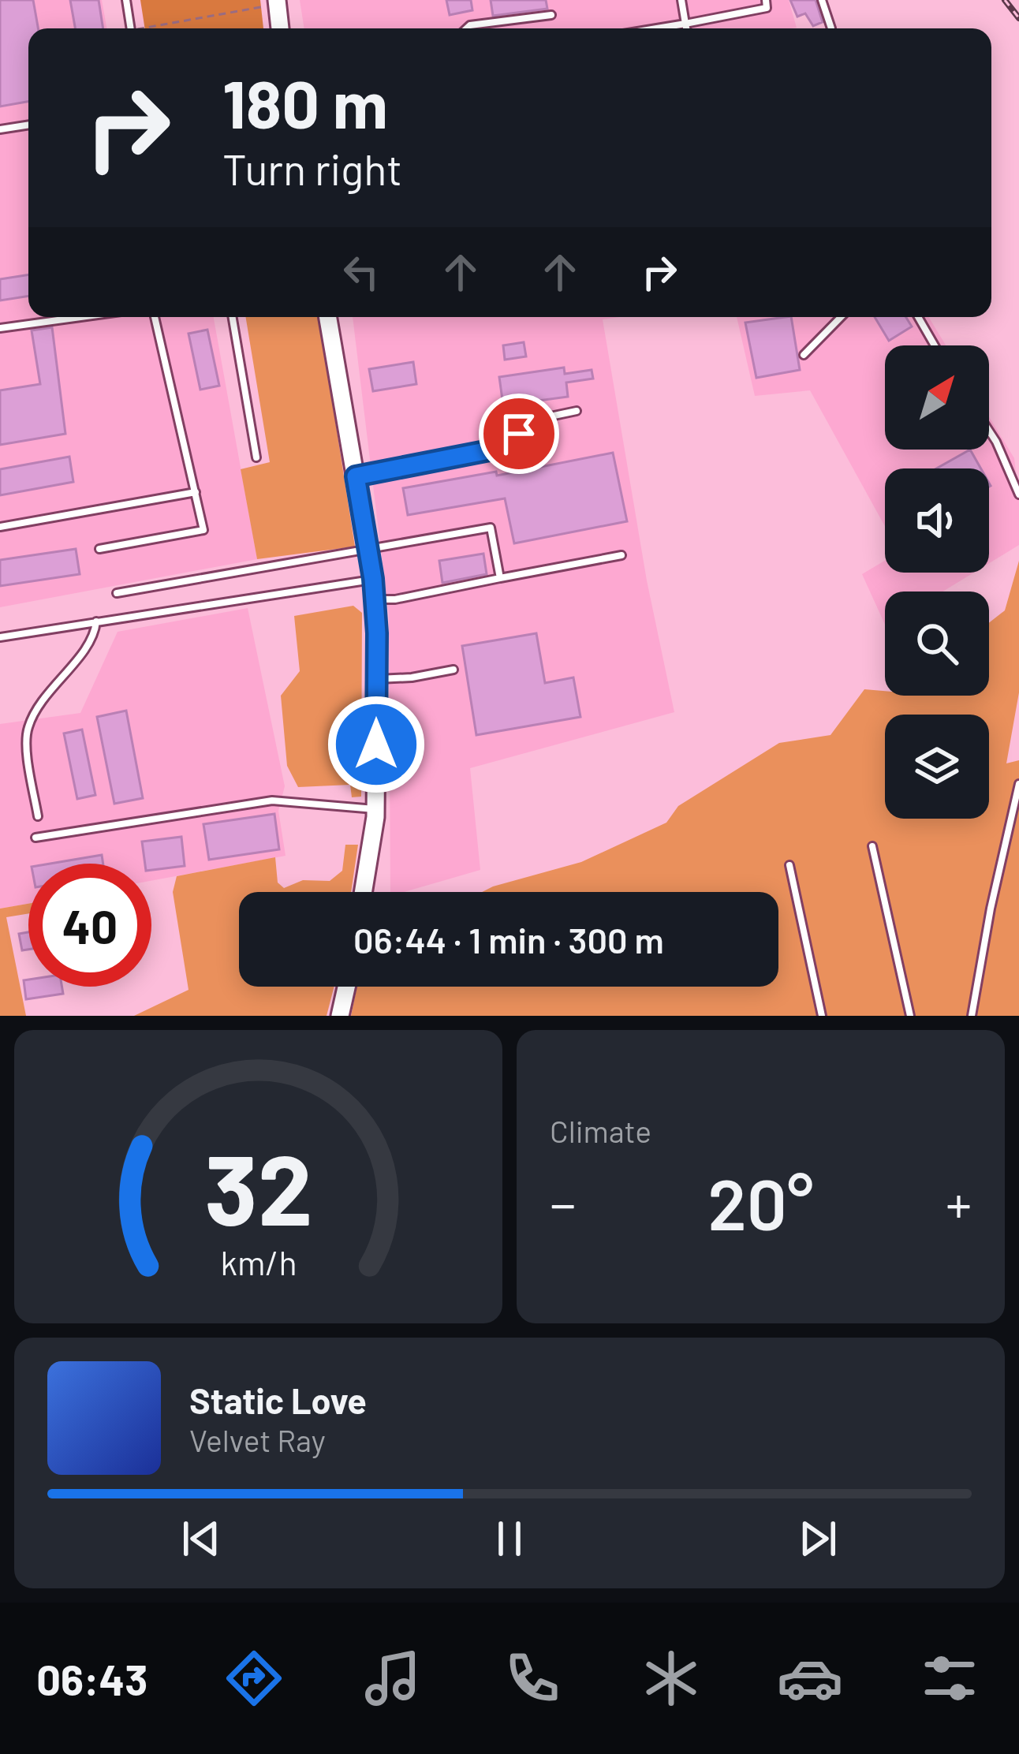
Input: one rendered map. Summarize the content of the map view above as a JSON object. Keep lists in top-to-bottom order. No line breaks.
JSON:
{"north":"top right","page":{"turn":["180 m","Turn right"],"limit":"40","trip":"06:44 · 1 min · 300 m","tile":"Climate","heat":["−","20°","+"],"song":["Static Love","Velvet Ray"],"tabs":"06:43","gauge":["32","km/h"]}}
